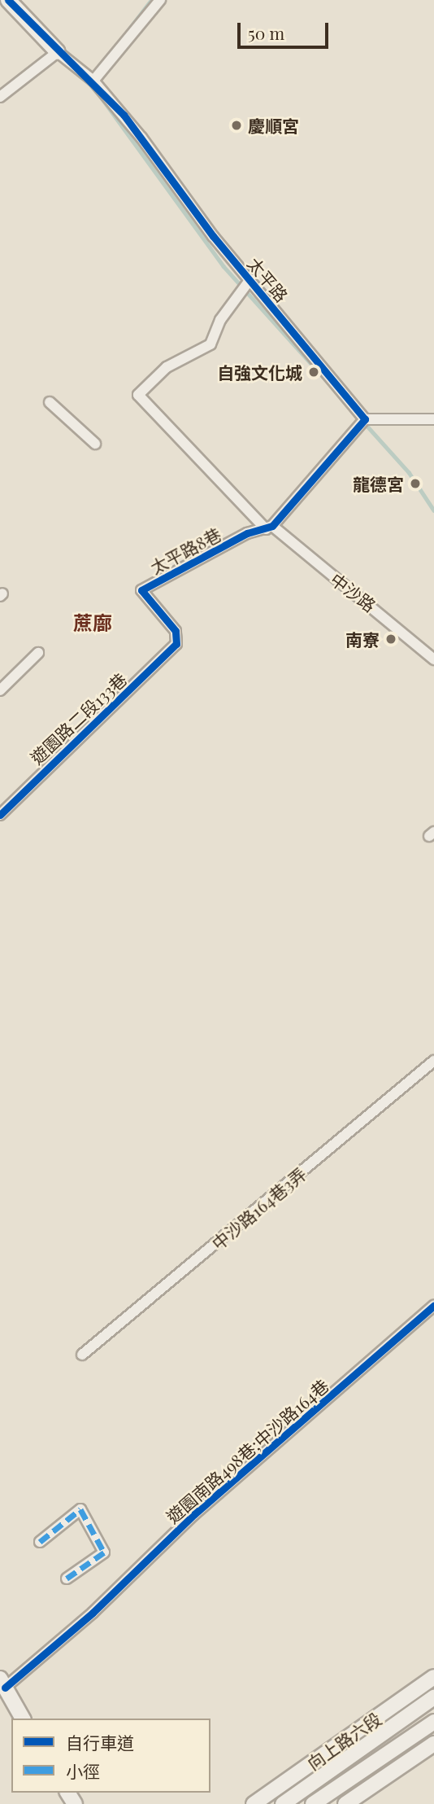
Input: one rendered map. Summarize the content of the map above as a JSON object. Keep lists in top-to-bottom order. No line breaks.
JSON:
{"streets":{"main road":["向上路六段"],"street":["太平路","太平路8巷","中沙路","遊園路二段133巷","中沙路164巷3弄","遊園南路498巷;中沙路164巷"]},"crossings":[["太平路","中沙路"],["太平路8巷","中沙路"],["太平路8巷","遊園路二段133巷"]],"districts":["蔗廍"],"places":["慶順宮","自強文化城","龍德宮","南寮"],"legend":["自行車道","小徑"],"scale_bar":"50 m"}
